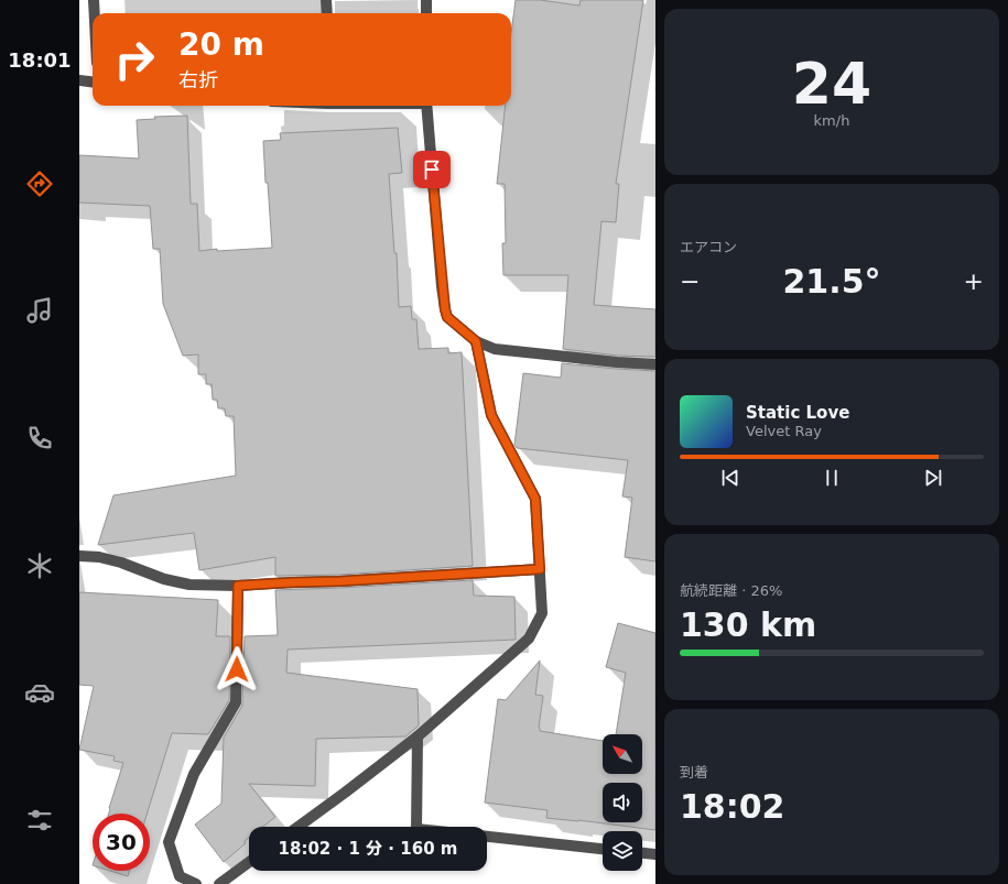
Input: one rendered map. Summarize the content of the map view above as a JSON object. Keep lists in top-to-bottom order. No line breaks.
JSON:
{"north":"top left","page":{"tabs":"18:01","tile":[["24","km/h"],"エアコン",["航続距離 · 26%","130 km"],["到着","18:02"]],"turn":["20 m","右折"],"heat":["−","21.5°","+"],"song":["Static Love","Velvet Ray"],"limit":"30","trip":"18:02 · 1 分 · 160 m"}}
